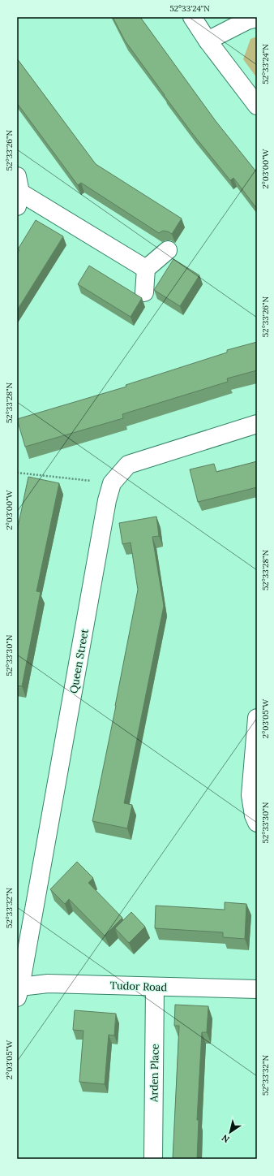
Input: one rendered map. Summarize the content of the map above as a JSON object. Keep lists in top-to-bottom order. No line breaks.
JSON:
{"streets":{"street":["Queen Street","Tudor Road","Arden Place"]},"crossings":[["Queen Street","Tudor Road"],["Tudor Road","Arden Place"]],"north":"bottom left","coordinates":["52°33'24\"N","52°33'26\"N","2°03'00\"W","52°33'28\"N","52°33'30\"N","2°03'05\"W","52°33'32\"N"]}
